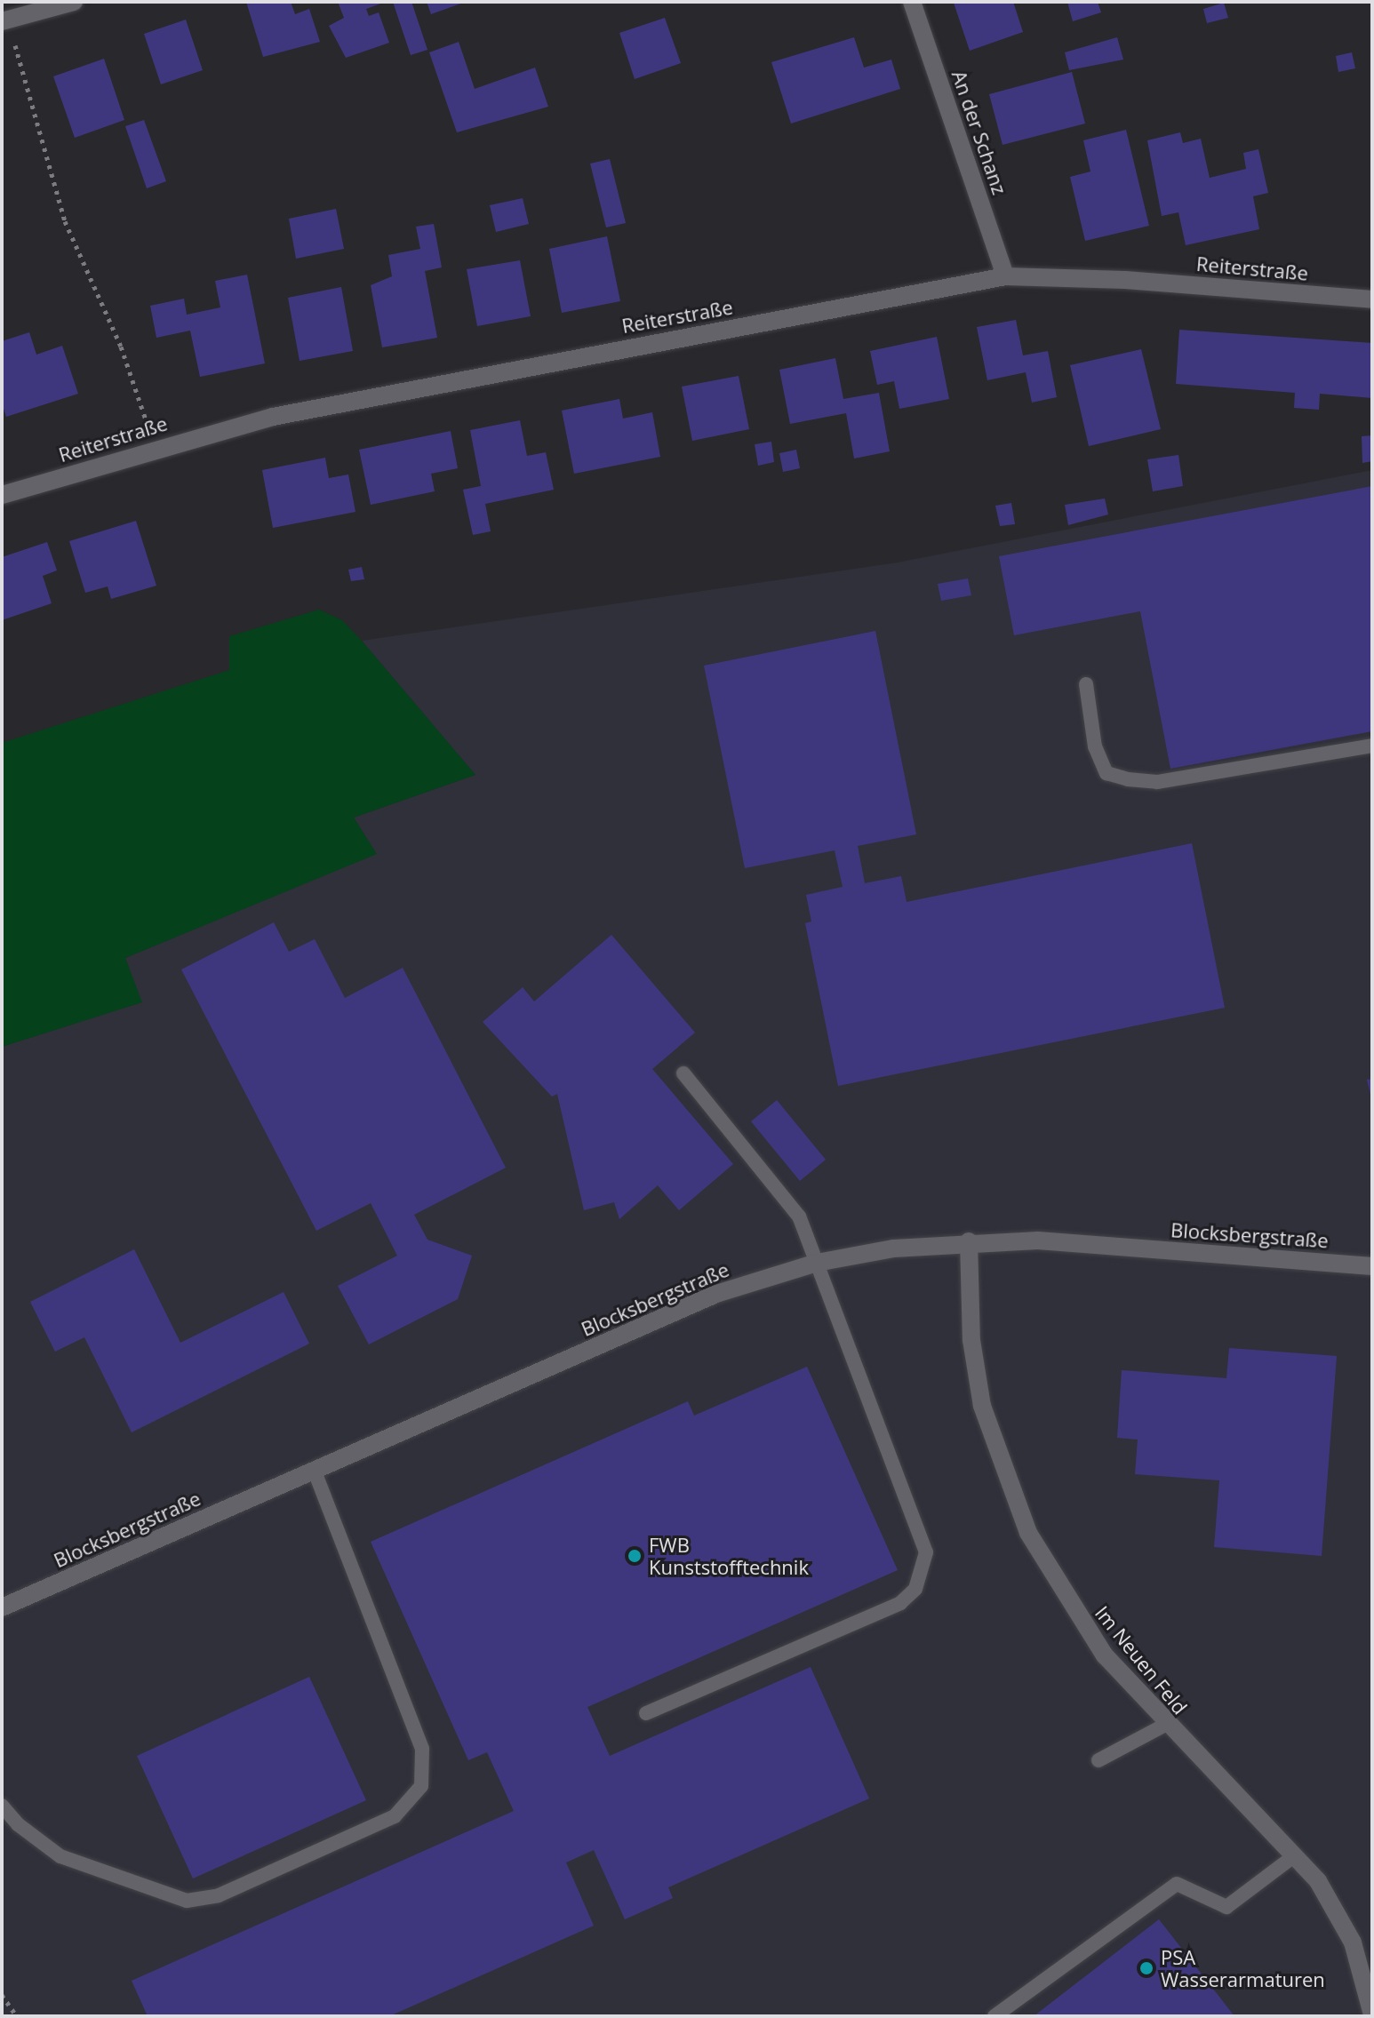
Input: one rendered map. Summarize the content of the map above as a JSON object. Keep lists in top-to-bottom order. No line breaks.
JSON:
{"streets":{"street":["An der Schanz","Reiterstraße","Blocksbergstraße","Im Neuen Feld"]},"crossings":[["An der Schanz","Reiterstraße"],["Blocksbergstraße","Im Neuen Feld"]],"places":["FWB Kunststofftechnik","PSA Wasserarmaturen"]}
